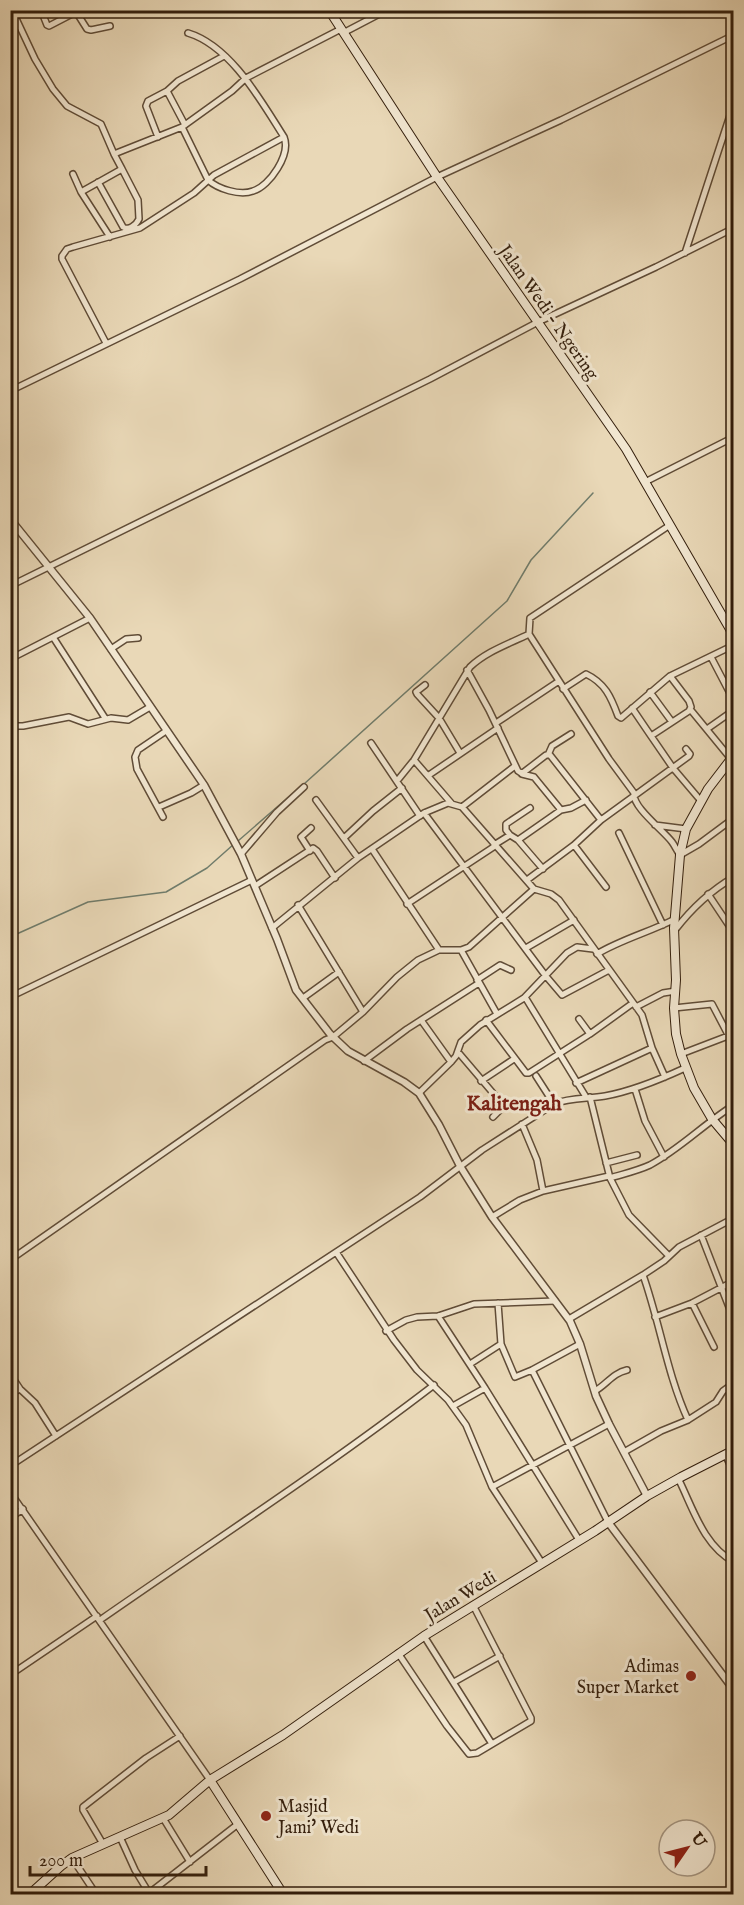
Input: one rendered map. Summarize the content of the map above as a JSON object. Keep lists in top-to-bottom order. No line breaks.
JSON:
{"streets":{"main road":["Jalan Wedi - Ngering","Jalan Wedi"]},"districts":["Kalitengah"],"places":["Adimas Super Market","Masjid Jami' Wedi"],"scale_bar":"200 m","north":"top right"}
